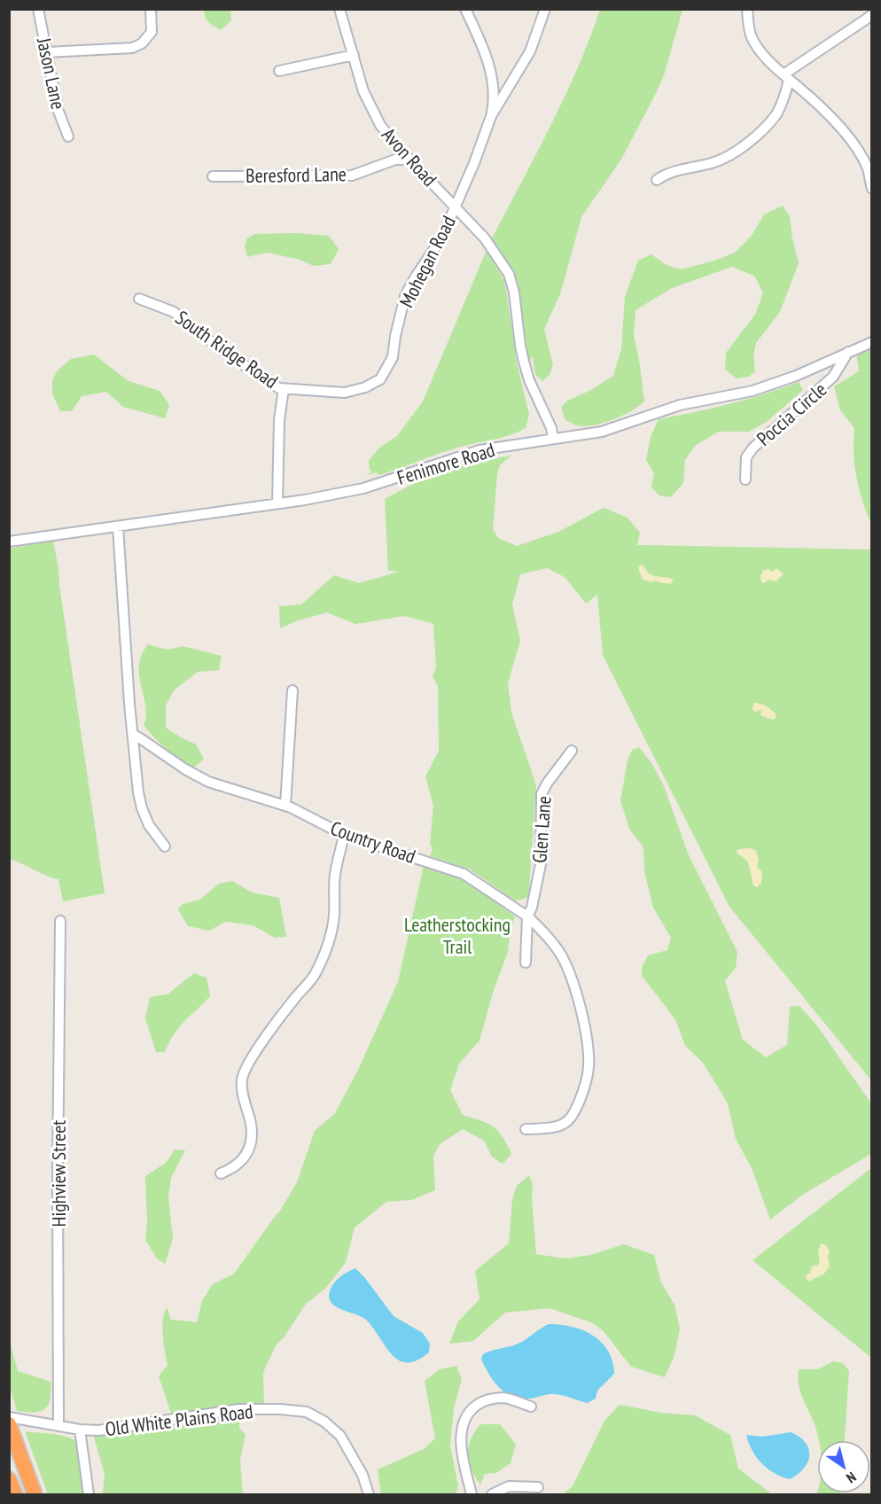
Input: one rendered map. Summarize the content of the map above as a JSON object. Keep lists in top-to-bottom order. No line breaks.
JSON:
{"streets":{"street":["Jason Lane","Avon Road","Beresford Lane","Mohegan Road","South Ridge Road","Poccia Circle","Fenimore Road","Glen Lane","Country Road","Highview Street","Old White Plains Road"]},"crossings":[["Avon Road","Beresford Lane"],["Avon Road","Mohegan Road"],["Avon Road","Fenimore Road"],["Mohegan Road","South Ridge Road"],["Poccia Circle","Fenimore Road"],["Glen Lane","Country Road"],["Highview Street","Old White Plains Road"]],"parks":["Leatherstocking Trail"],"north":"bottom right"}
